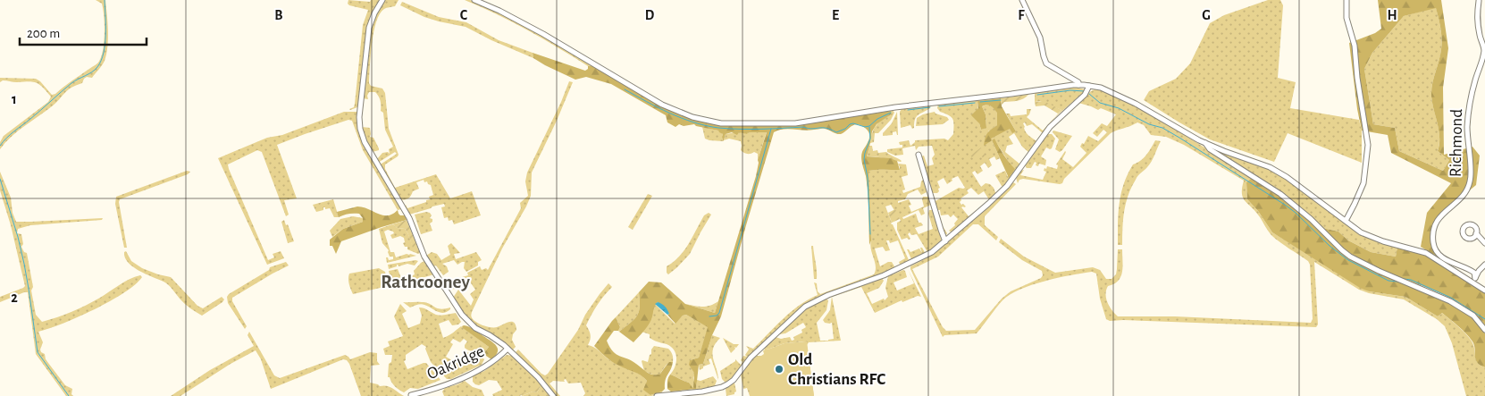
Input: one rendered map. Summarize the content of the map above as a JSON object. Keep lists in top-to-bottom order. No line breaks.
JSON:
{"streets":{"street":["Richmond","Oakridge"]},"districts":["Rathcooney"],"places":["Old Christians RFC"],"scale_bar":"200 m","grid":{"columns":["B","C","D","E","F","G","H"],"rows":["1","2"]}}
